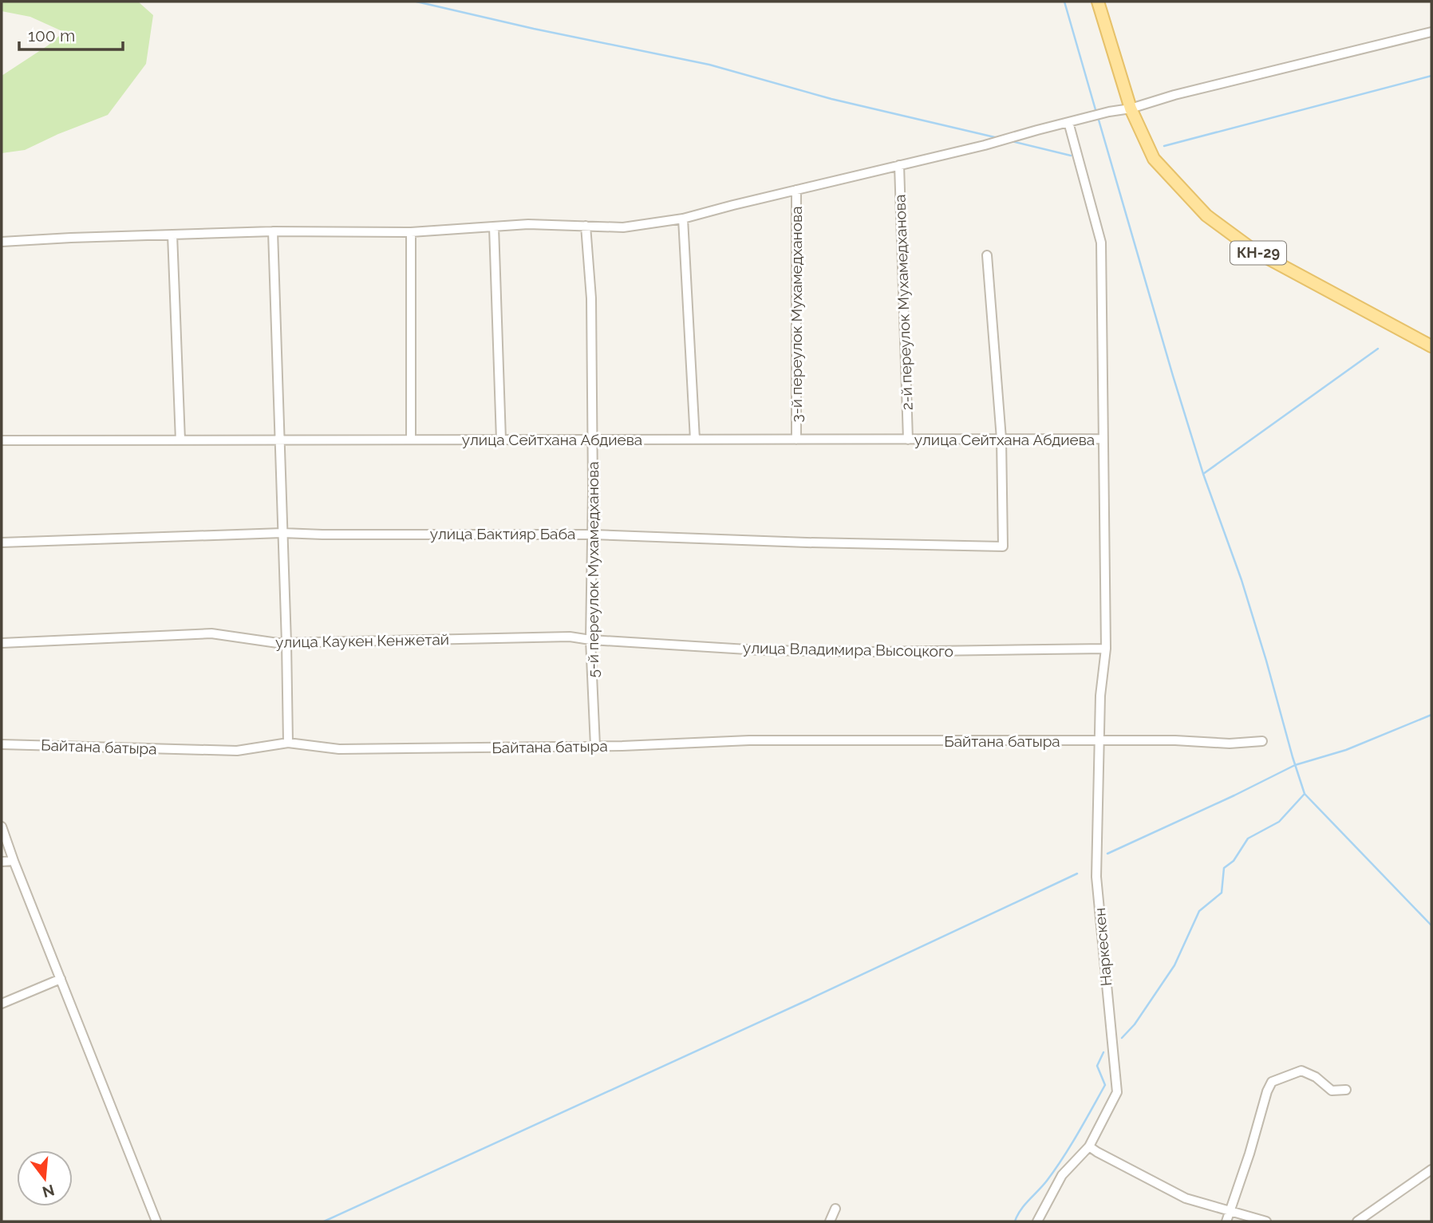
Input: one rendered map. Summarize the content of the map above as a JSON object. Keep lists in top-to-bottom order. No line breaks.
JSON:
{"streets":{"main road":["КН-29"],"street":["2-й переулок Мухамедханова","3-й переулок Мухамедханова","улица Сейтхана Абдиева","улица Бактияр Баба","5-й переулок Мухамедханова","улица Каукен Кенжетай","улица Владимира Высоцкого","Байтана батыра","Наркескен"]},"crossings":[["2-й переулок Мухамедханова","улица Сейтхана Абдиева"],["3-й переулок Мухамедханова","улица Сейтхана Абдиева"],["улица Сейтхана Абдиева","улица Бактияр Баба"],["улица Сейтхана Абдиева","5-й переулок Мухамедханова"],["улица Бактияр Баба","5-й переулок Мухамедханова"],["5-й переулок Мухамедханова","улица Каукен Кенжетай"],["5-й переулок Мухамедханова","улица Владимира Высоцкого"],["5-й переулок Мухамедханова","Байтана батыра"],["улица Каукен Кенжетай","улица Владимира Высоцкого"],["Байтана батыра","Наркескен"]],"scale_bar":"100 m","north":"bottom"}
